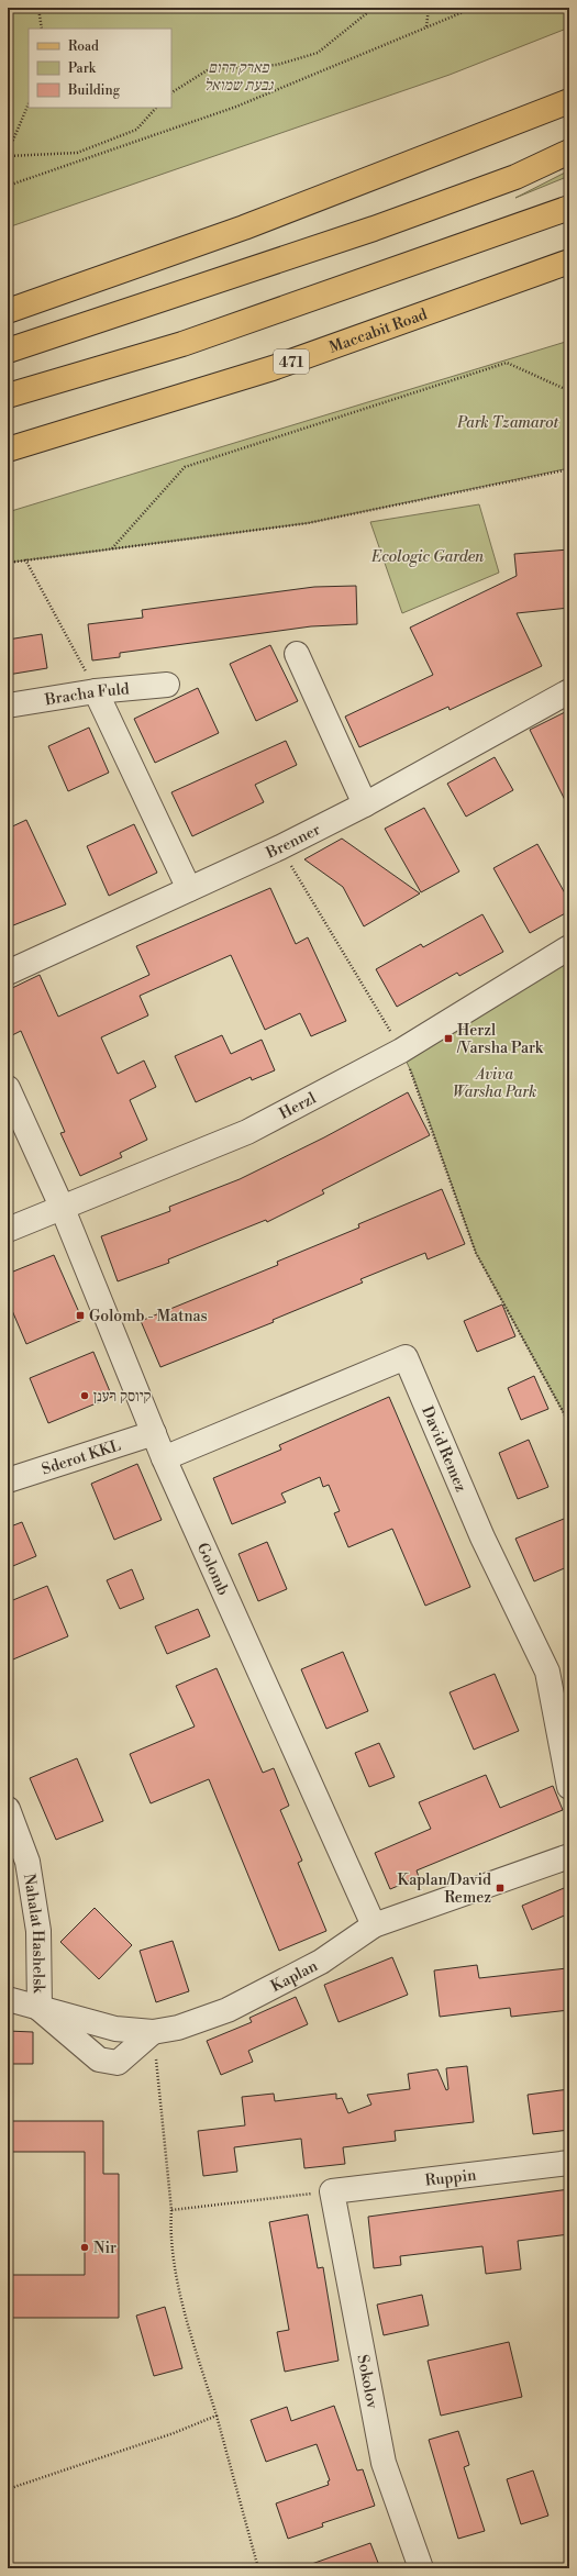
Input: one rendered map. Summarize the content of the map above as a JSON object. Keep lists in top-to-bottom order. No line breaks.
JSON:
{"streets":{"main road":["Maccabit Road","471"],"street":["Bracha Fuld","Brenner","Herzl","David Remez","Sderot KKL","Golomb","Nahalat Hashelsk","Kaplan","Ruppin","Sokolov"]},"crossings":[["Herzl","Golomb"],["David Remez","Golomb"],["Sderot KKL","Golomb"],["Golomb","Kaplan"],["Nahalat Hashelsk","Kaplan"],["Ruppin","Sokolov"]],"parks":["פארק דרום גבעת שמואל","Park Tzamarot","Ecologic Garden","Aviva Warsha Park"],"places":{"transit":["Herzl /Varsha Park","Golomb - Matnas","Kaplan/David Remez"],"other":["קיוסק רענן","Nir"]},"legend":["Road","Park","Building"]}
